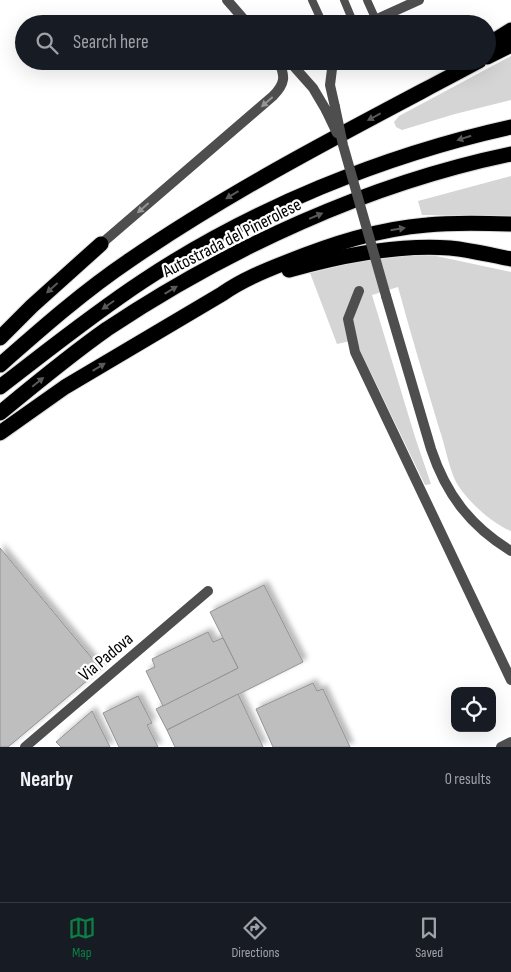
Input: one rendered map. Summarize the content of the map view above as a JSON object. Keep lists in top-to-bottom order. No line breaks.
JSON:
{"streets":{"highway":["Autostrada del Pinerolese"],"street":["Via Padova"]},"page":{"search":"Search here","heading":["Nearby","0 results"],"nav":["Map","Directions","Saved"]}}
